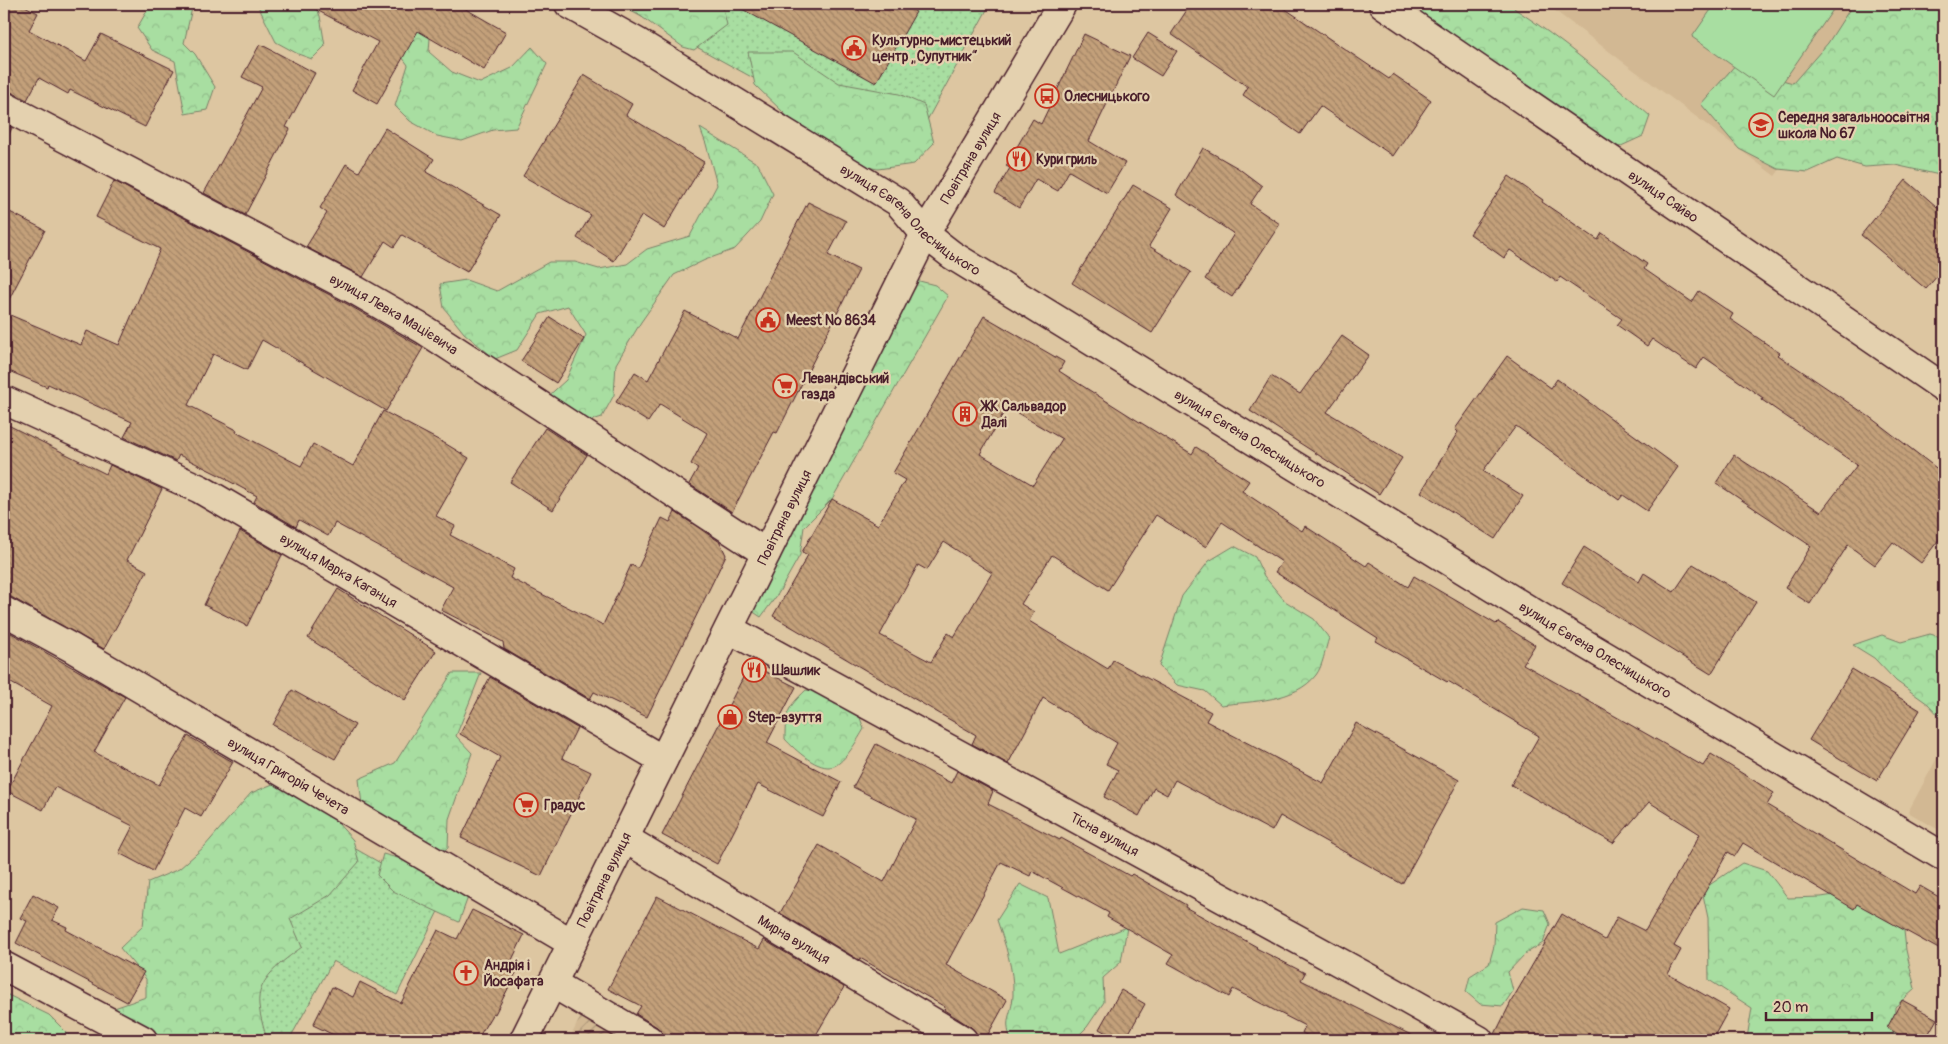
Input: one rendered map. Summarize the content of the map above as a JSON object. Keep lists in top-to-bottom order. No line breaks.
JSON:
{"streets":{"street":["Повітряна вулиця","вулиця Сяйво","вулиця Євгена Олесницького","вулиця Левка Мацієвича","вулиця Марка Каганця","вулиця Григорія Чечета","Тісна вулиця","Мирна вулиця"]},"crossings":[["Повітряна вулиця","вулиця Євгена Олесницького"],["Повітряна вулиця","вулиця Левка Мацієвича"],["Повітряна вулиця","вулиця Марка Каганця"],["Повітряна вулиця","вулиця Григорія Чечета"],["Повітряна вулиця","Тісна вулиця"],["Повітряна вулиця","Мирна вулиця"]],"places":{"public building":["Культурно-мистецький центр „Супутник“","Meest № 8634"],"bus stop":["Олесницького"],"school or university":["Середня загальноосвітня школа № 67"],"restaurant":["Кури гриль","Шашлик"],"supermarket":["Левандівський газда","Градус"],"building":["ЖК Сальвадор Далі"],"shop":["Step-взуття"],"church":["Андрія і Йосафата"]},"scale_bar":"20 m"}
